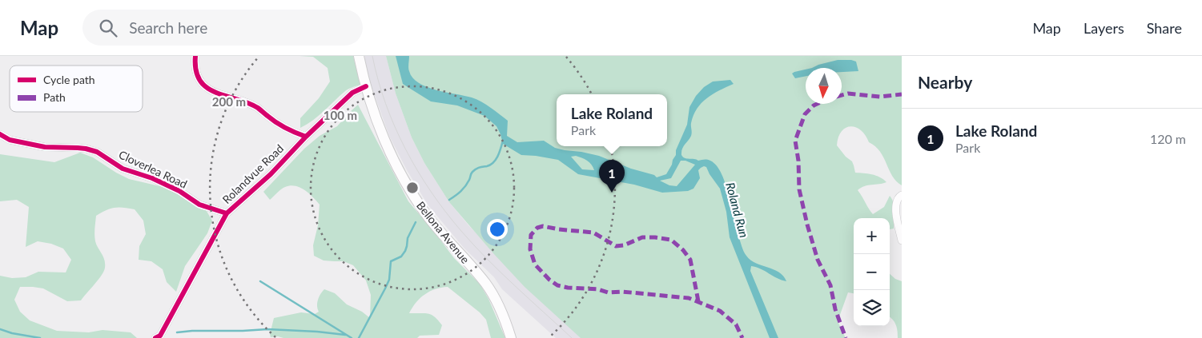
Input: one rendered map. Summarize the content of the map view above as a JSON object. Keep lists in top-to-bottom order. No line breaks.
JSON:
{"streets":{"main road":["Bellona Avenue"],"street":["Cloverlea Road","Rolandvue Road"]},"crossings":[["Cloverlea Road","Rolandvue Road"],["Rolandvue Road","Bellona Avenue"]],"water":["Roland Run"],"legend":["Cycle path","Path"],"north":"bottom","page":{"header":"Map","search":"Search here","nav":["Map","Layers","Share"],"heading":"Nearby","popup":["Lake Roland","Park"],"list":[{"mark":"1","name":"Lake Roland","note":"Park","value":"120 m"}],"pins":"1","map_buttons":["+","−"]},"rings":["200 m","100 m"]}
